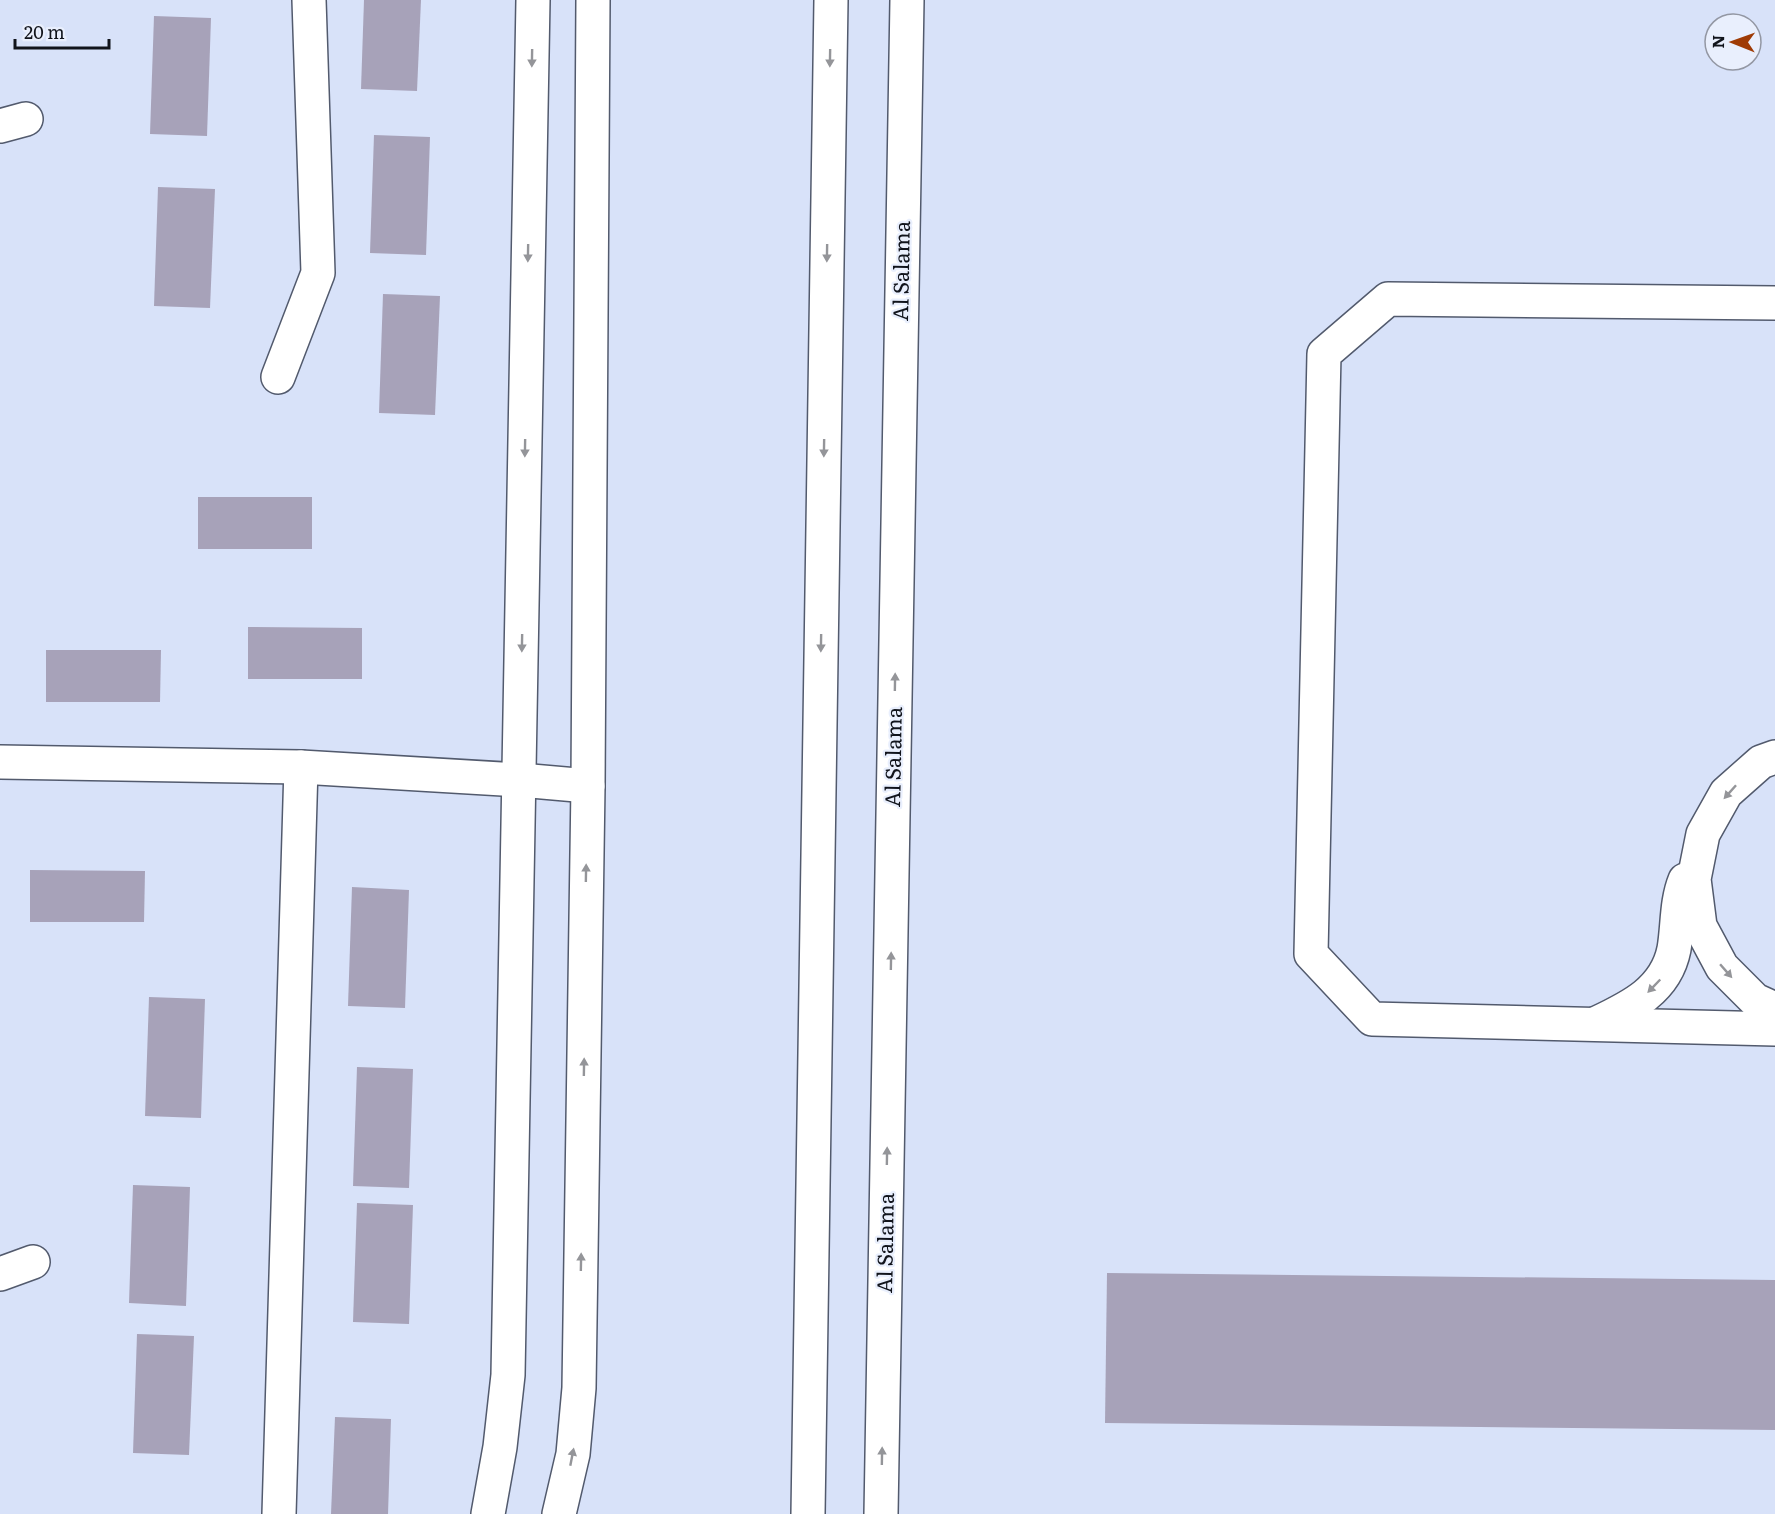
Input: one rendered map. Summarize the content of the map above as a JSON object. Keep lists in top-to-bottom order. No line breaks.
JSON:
{"streets":{"street":["Al Salama"]},"scale_bar":"20 m","north":"left"}
